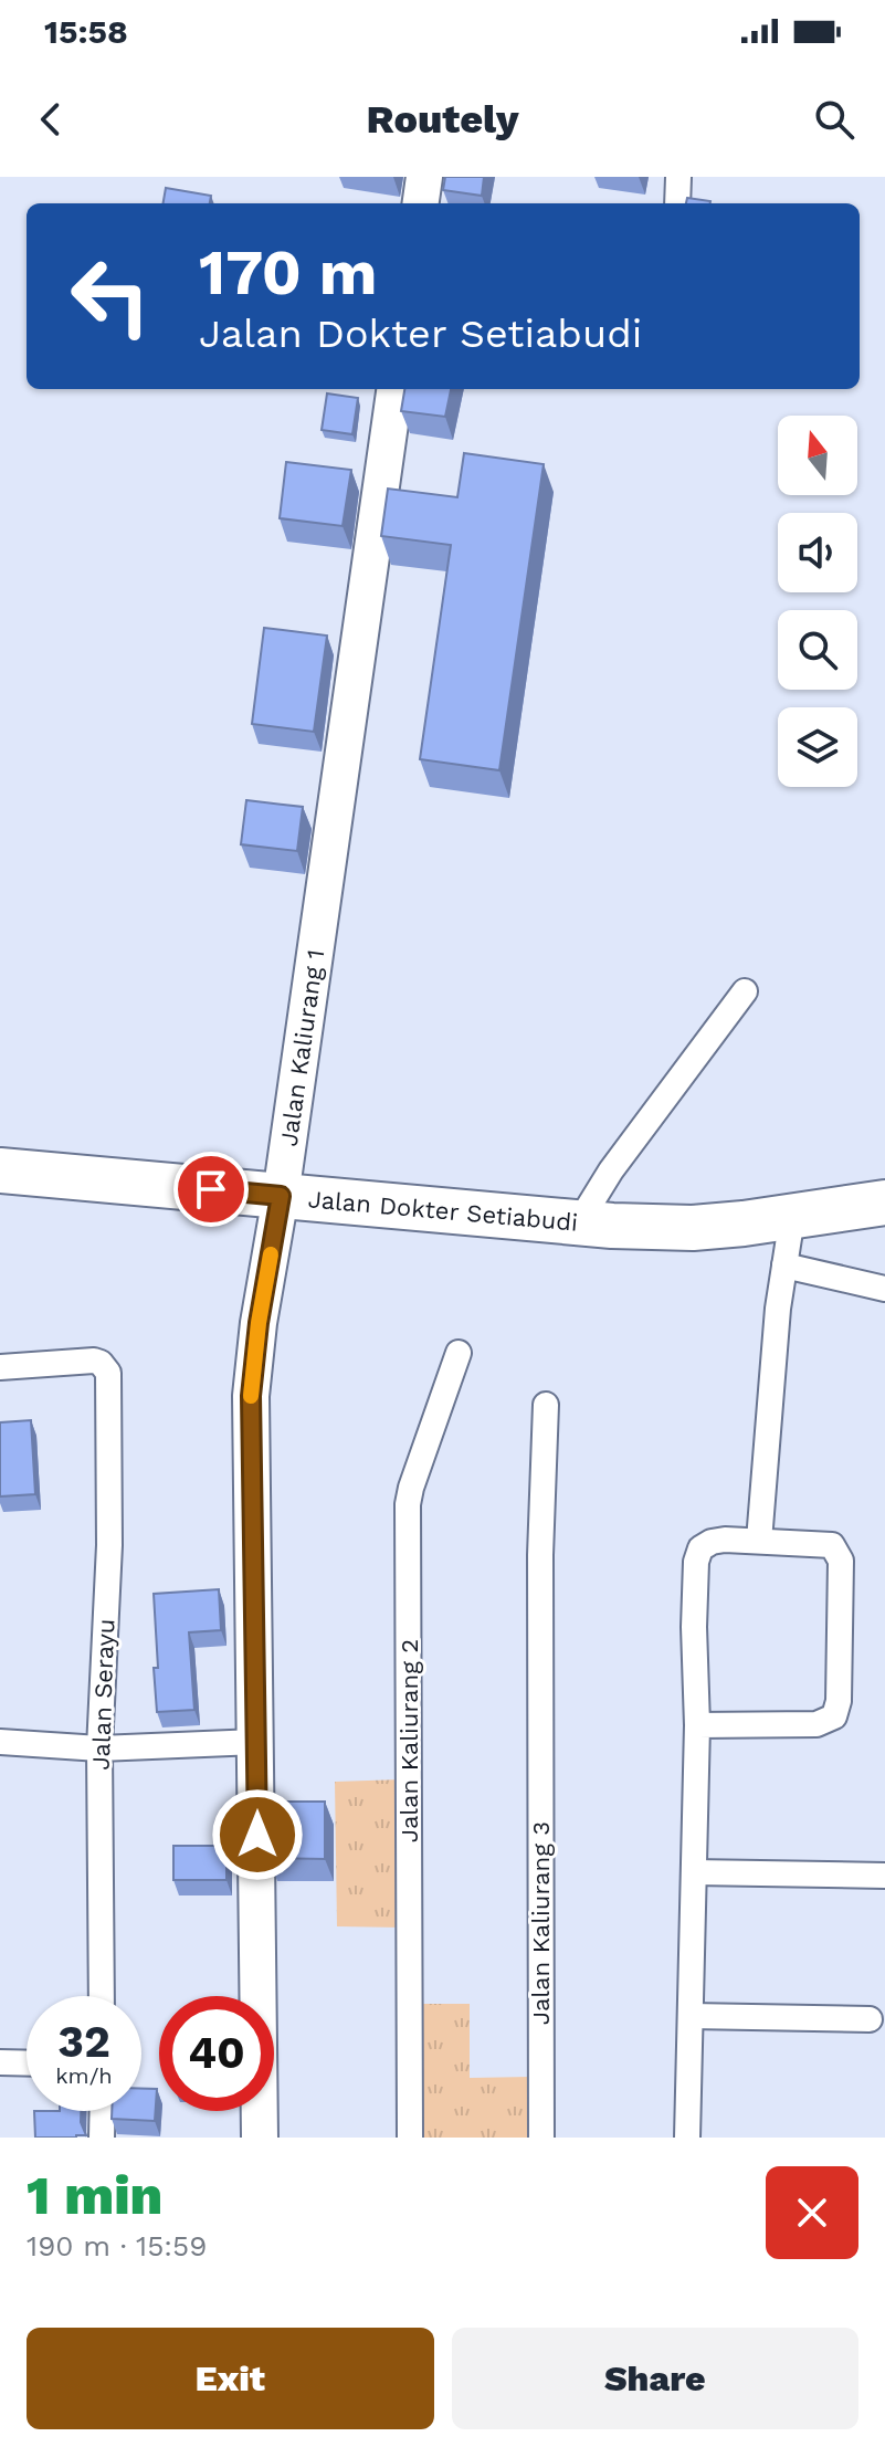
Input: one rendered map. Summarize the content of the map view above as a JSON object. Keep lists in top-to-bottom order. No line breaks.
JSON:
{"streets":{"highway":["Jalan Dokter Setiabudi"],"street":["Jalan Kaliurang 1","Jalan Serayu","Jalan Kaliurang 2","Jalan Kaliurang 3"]},"crossings":[["Jalan Kaliurang 1","Jalan Dokter Setiabudi"]],"north":"top","page":{"status":"15:58","header":"Routely","turn":["170 m","Jalan Dokter Setiabudi"],"speed":"32 km/h","limit":"40","heading":["1 min","190 m · 15:59"],"buttons":["Exit","Share"]}}
